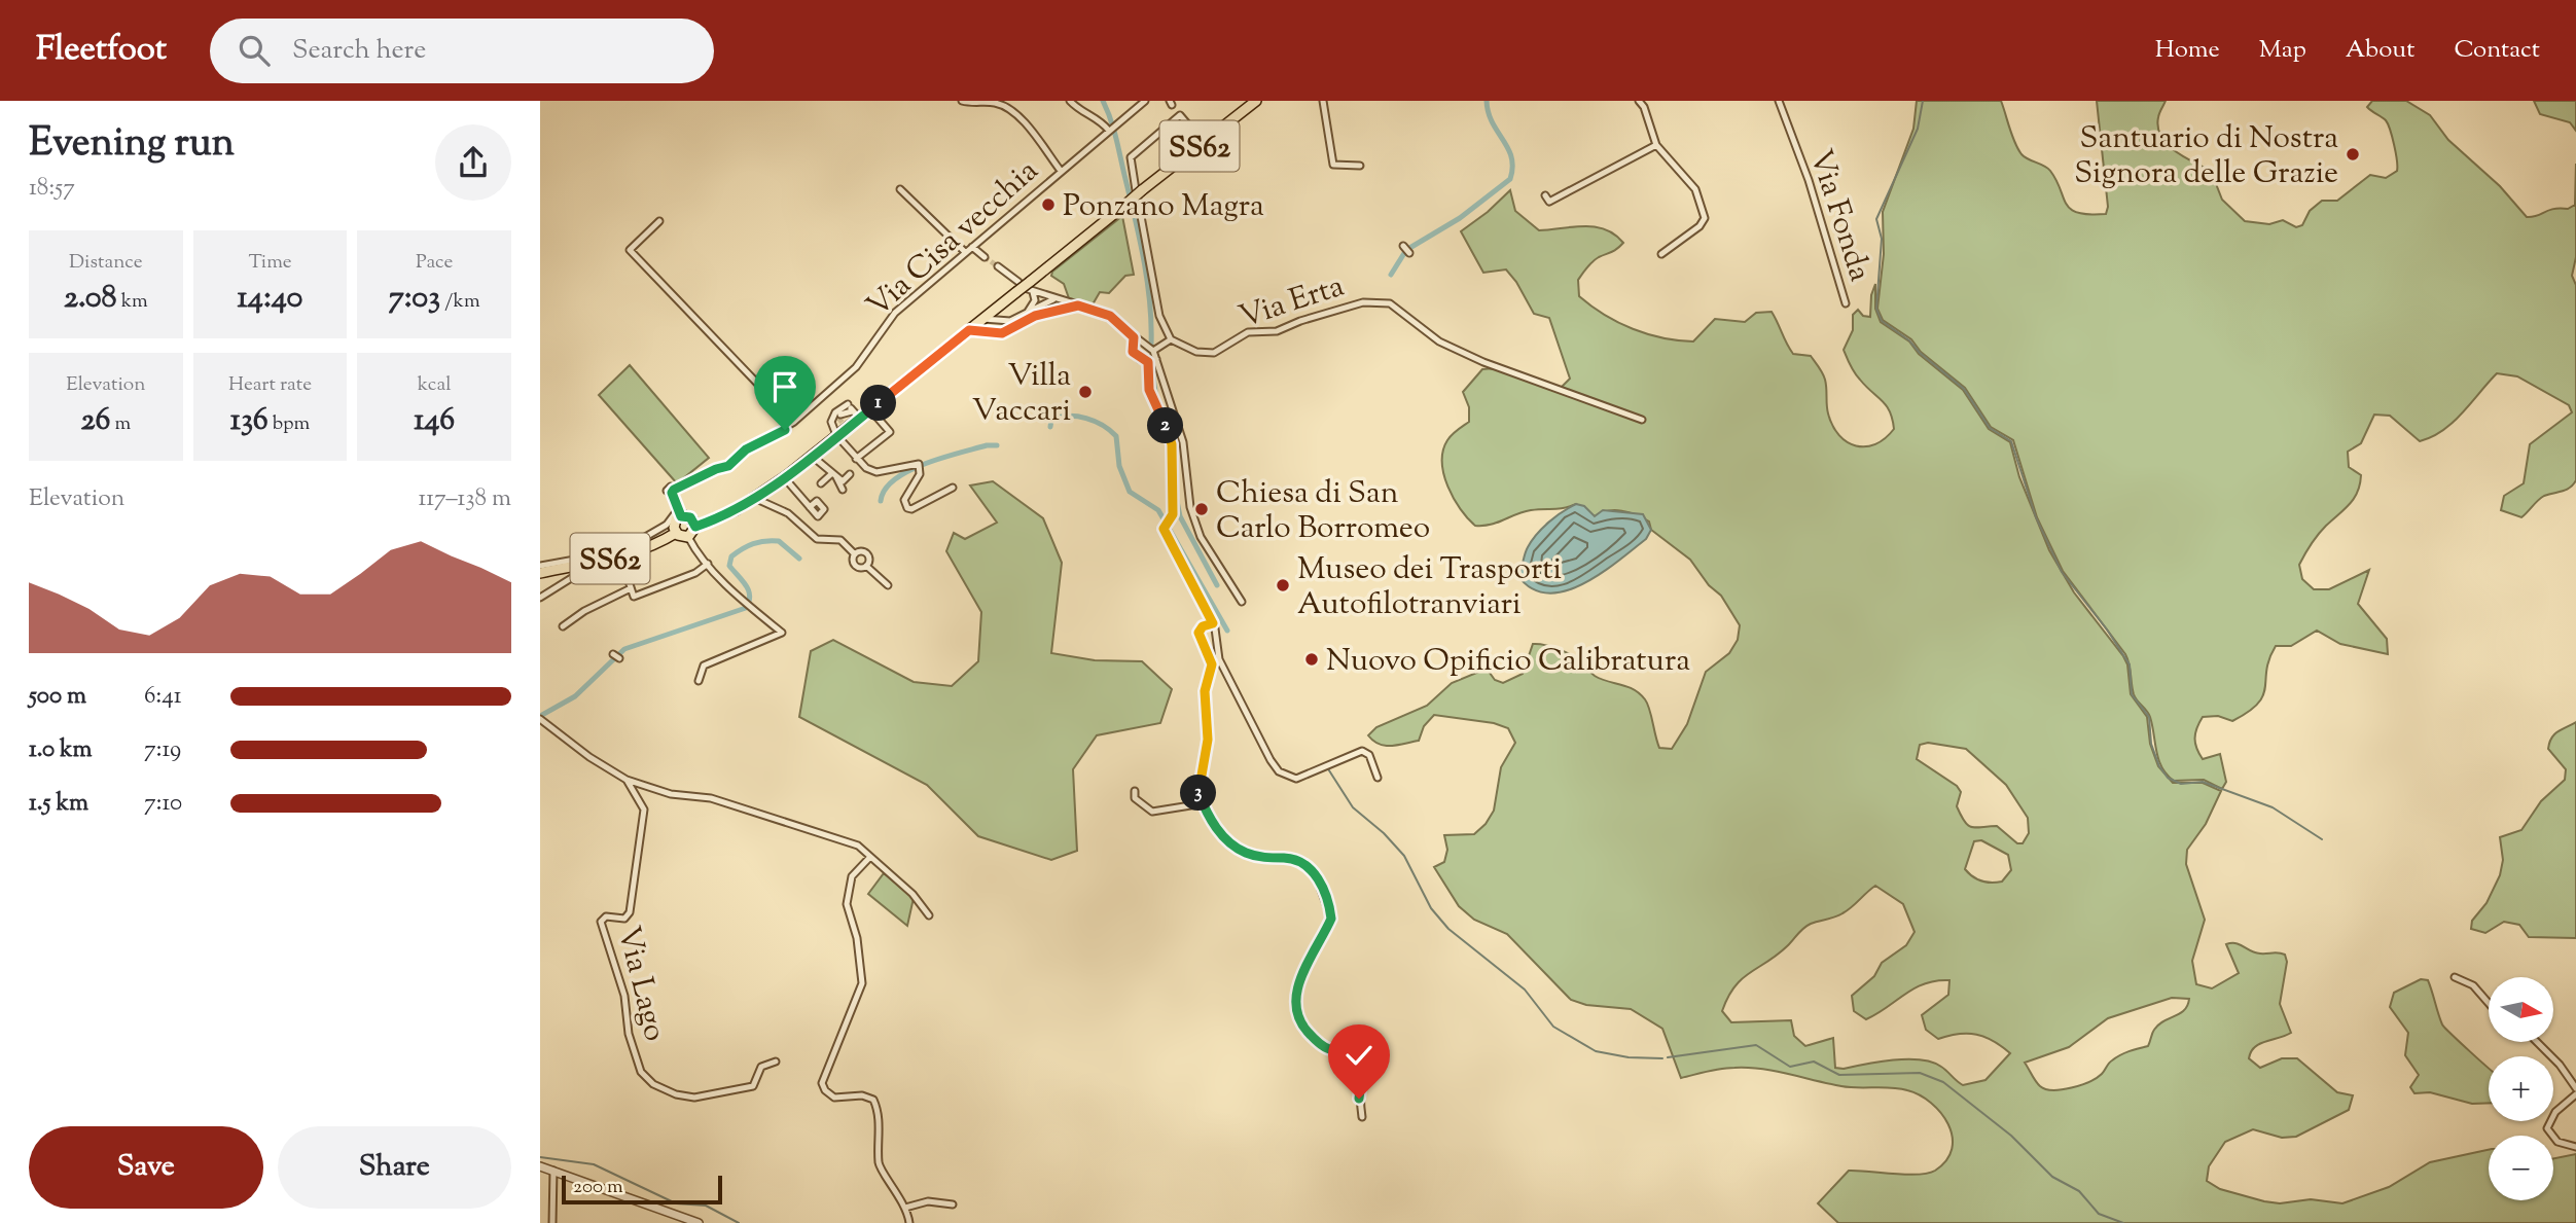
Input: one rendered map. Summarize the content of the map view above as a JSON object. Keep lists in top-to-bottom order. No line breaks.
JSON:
{"streets":{"main road":["SS62"],"street":["Via Fonda","Via Cisa vecchia","Via Erta","Via Lago"]},"crossings":[["SS62","Via Cisa vecchia"]],"places":["Santuario di Nostra Signora delle Grazie","Ponzano Magra","Villa Vaccari","Chiesa di San Carlo Borromeo","Museo dei Trasporti Autofilotranviari","Nuovo Opificio Calibratura"],"scale_bar":"200 m","north":"right","page":{"header":"Fleetfoot","search":"Search here","nav":["Home","Map","About","Contact"],"heading":["Evening run","18:57"],"stats":[["Distance","2.08 km"],["Time","14:40"],["Pace","7:03 /km"],["Elevation","26 m"],["Heart rate","136 bpm"],["kcal","146"]],"pins":["1","2","3"],"chart":["Elevation","117–138 m"],"list":[{"name":"500 m","note":"6:41"},{"name":"1.0 km","note":"7:19"},{"name":"1.5 km","note":"7:10"}],"map_buttons":["+","−"],"buttons":["Save","Share"],"scale":"200 m"}}
